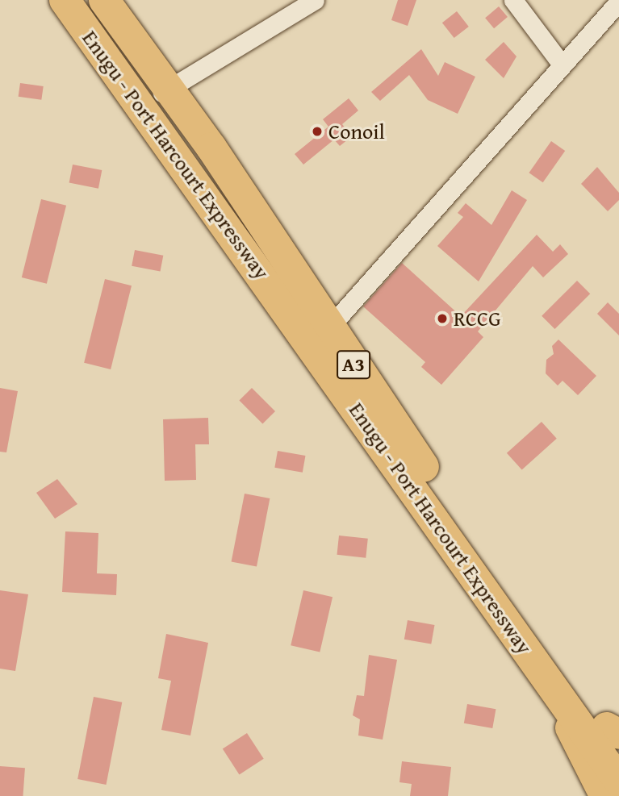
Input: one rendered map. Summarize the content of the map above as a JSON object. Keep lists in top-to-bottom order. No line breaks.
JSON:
{"streets":{"highway":["Enugu - Port Harcourt Expressway","A3"]},"places":["Conoil","RCCG"]}
